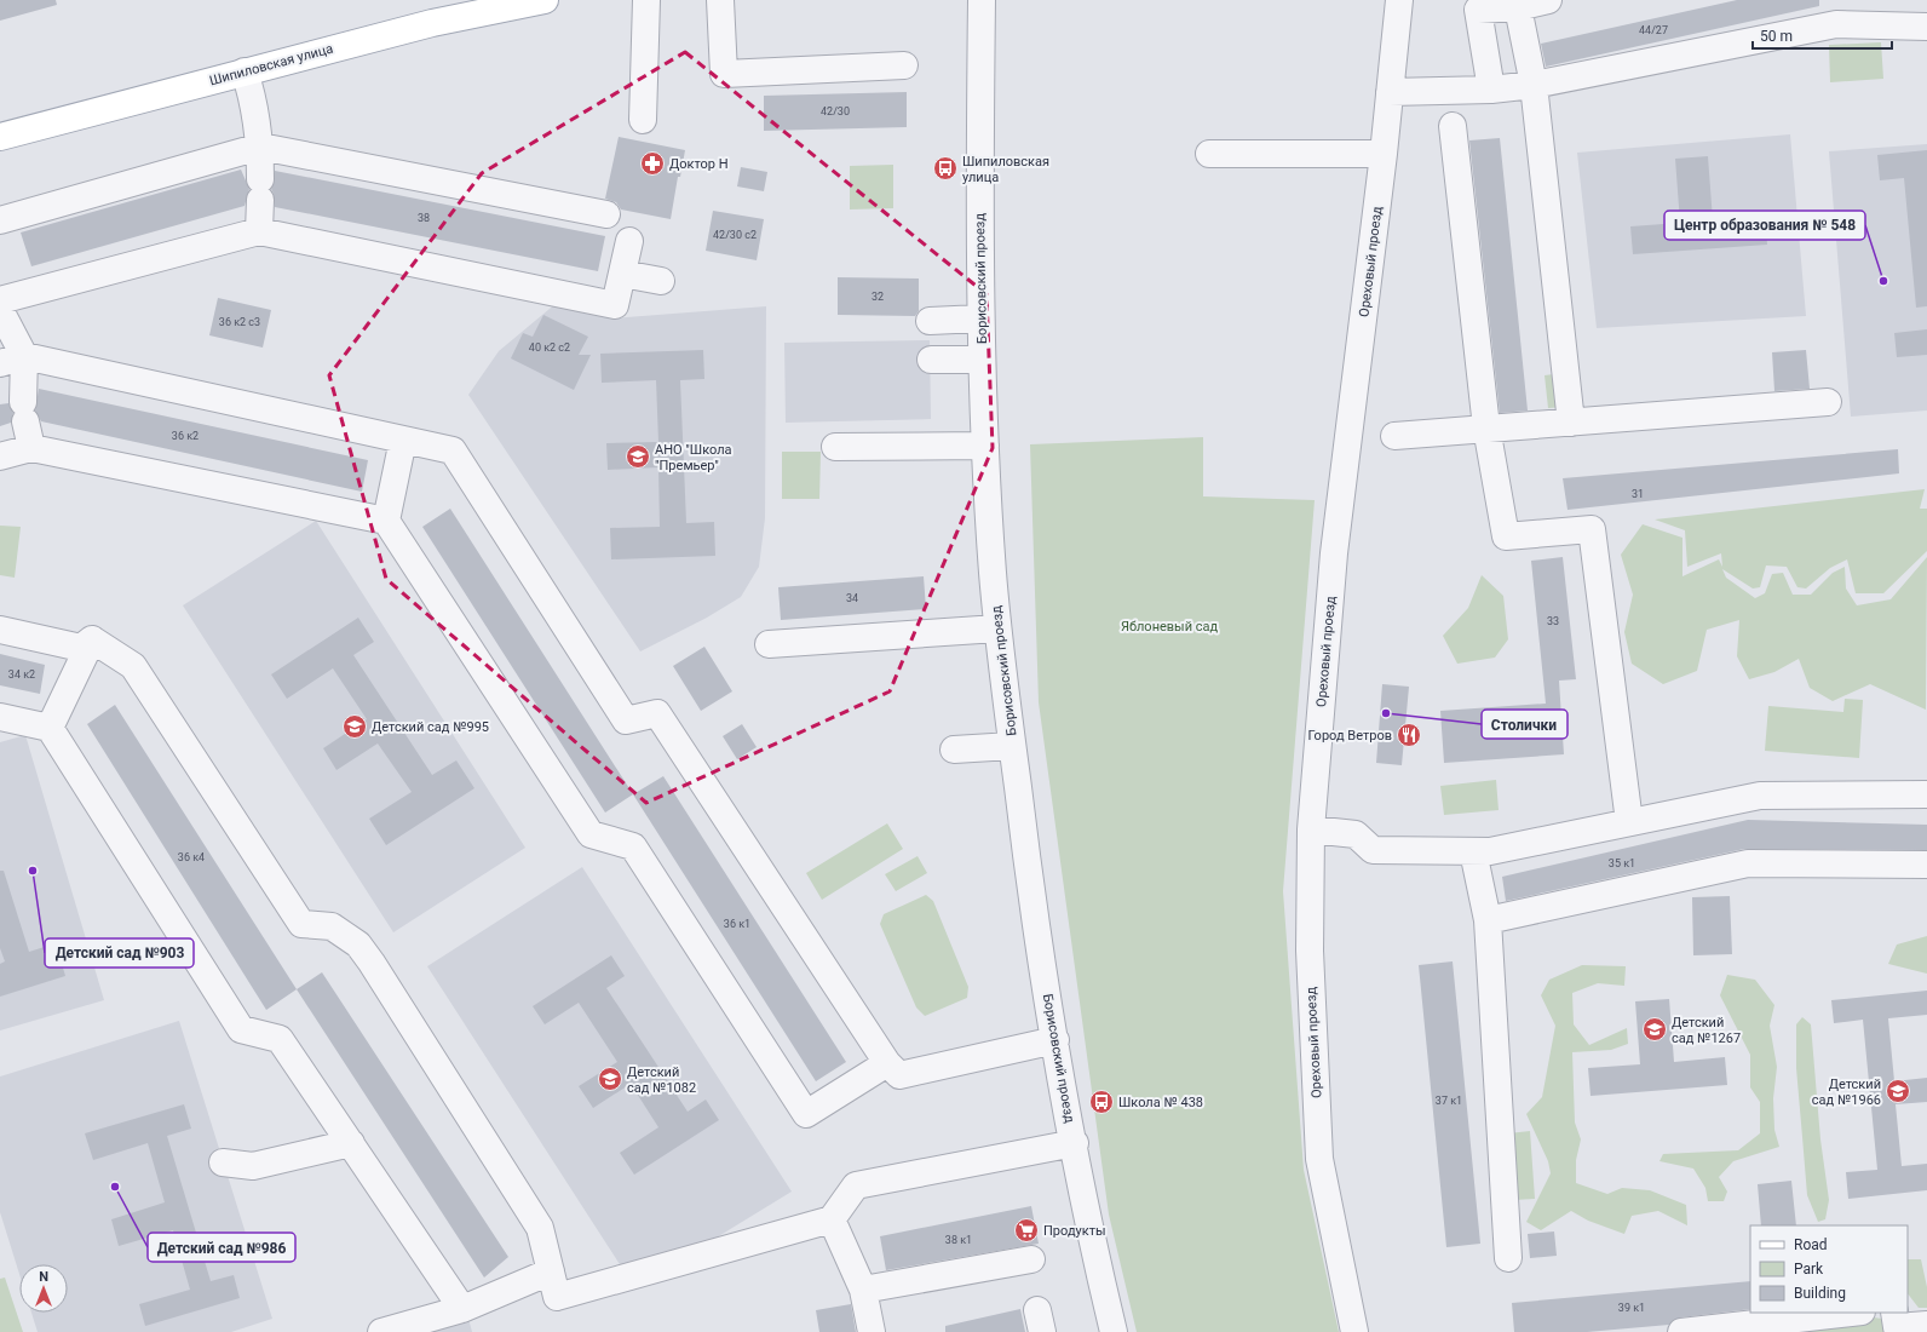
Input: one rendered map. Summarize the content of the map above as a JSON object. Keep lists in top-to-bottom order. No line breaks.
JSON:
{"streets":{"main road":["Шипиловская улица"],"street":["Ореховый проезд","Борисовский проезд"]},"parks":["Яблоневый сад"],"places":{"pharmacy":["Доктор Н"],"bus stop":["Шипиловская улица","Школа № 438"],"other":["Центр образования № 548","Столички","Детский сад №903","Детский сад №986"],"school or university":["АНО \"Школа \"Премьер\"","Детский сад №995","Детский сад №1267","Детский сад №1082","Детский сад №1966"],"restaurant":["Город Ветров"],"supermarket":["Продукты"]},"house_numbers":["44/27","42/30","38","42/30 с2","32","36 к2 с3","40 к2 с2","36 к2","31","34","33","34 к2","36 к4","35 к1","36 к1","37 к1","38 к1","39 к1"],"legend":["Road","Park","Building"],"scale_bar":"50 m","north":"top"}
